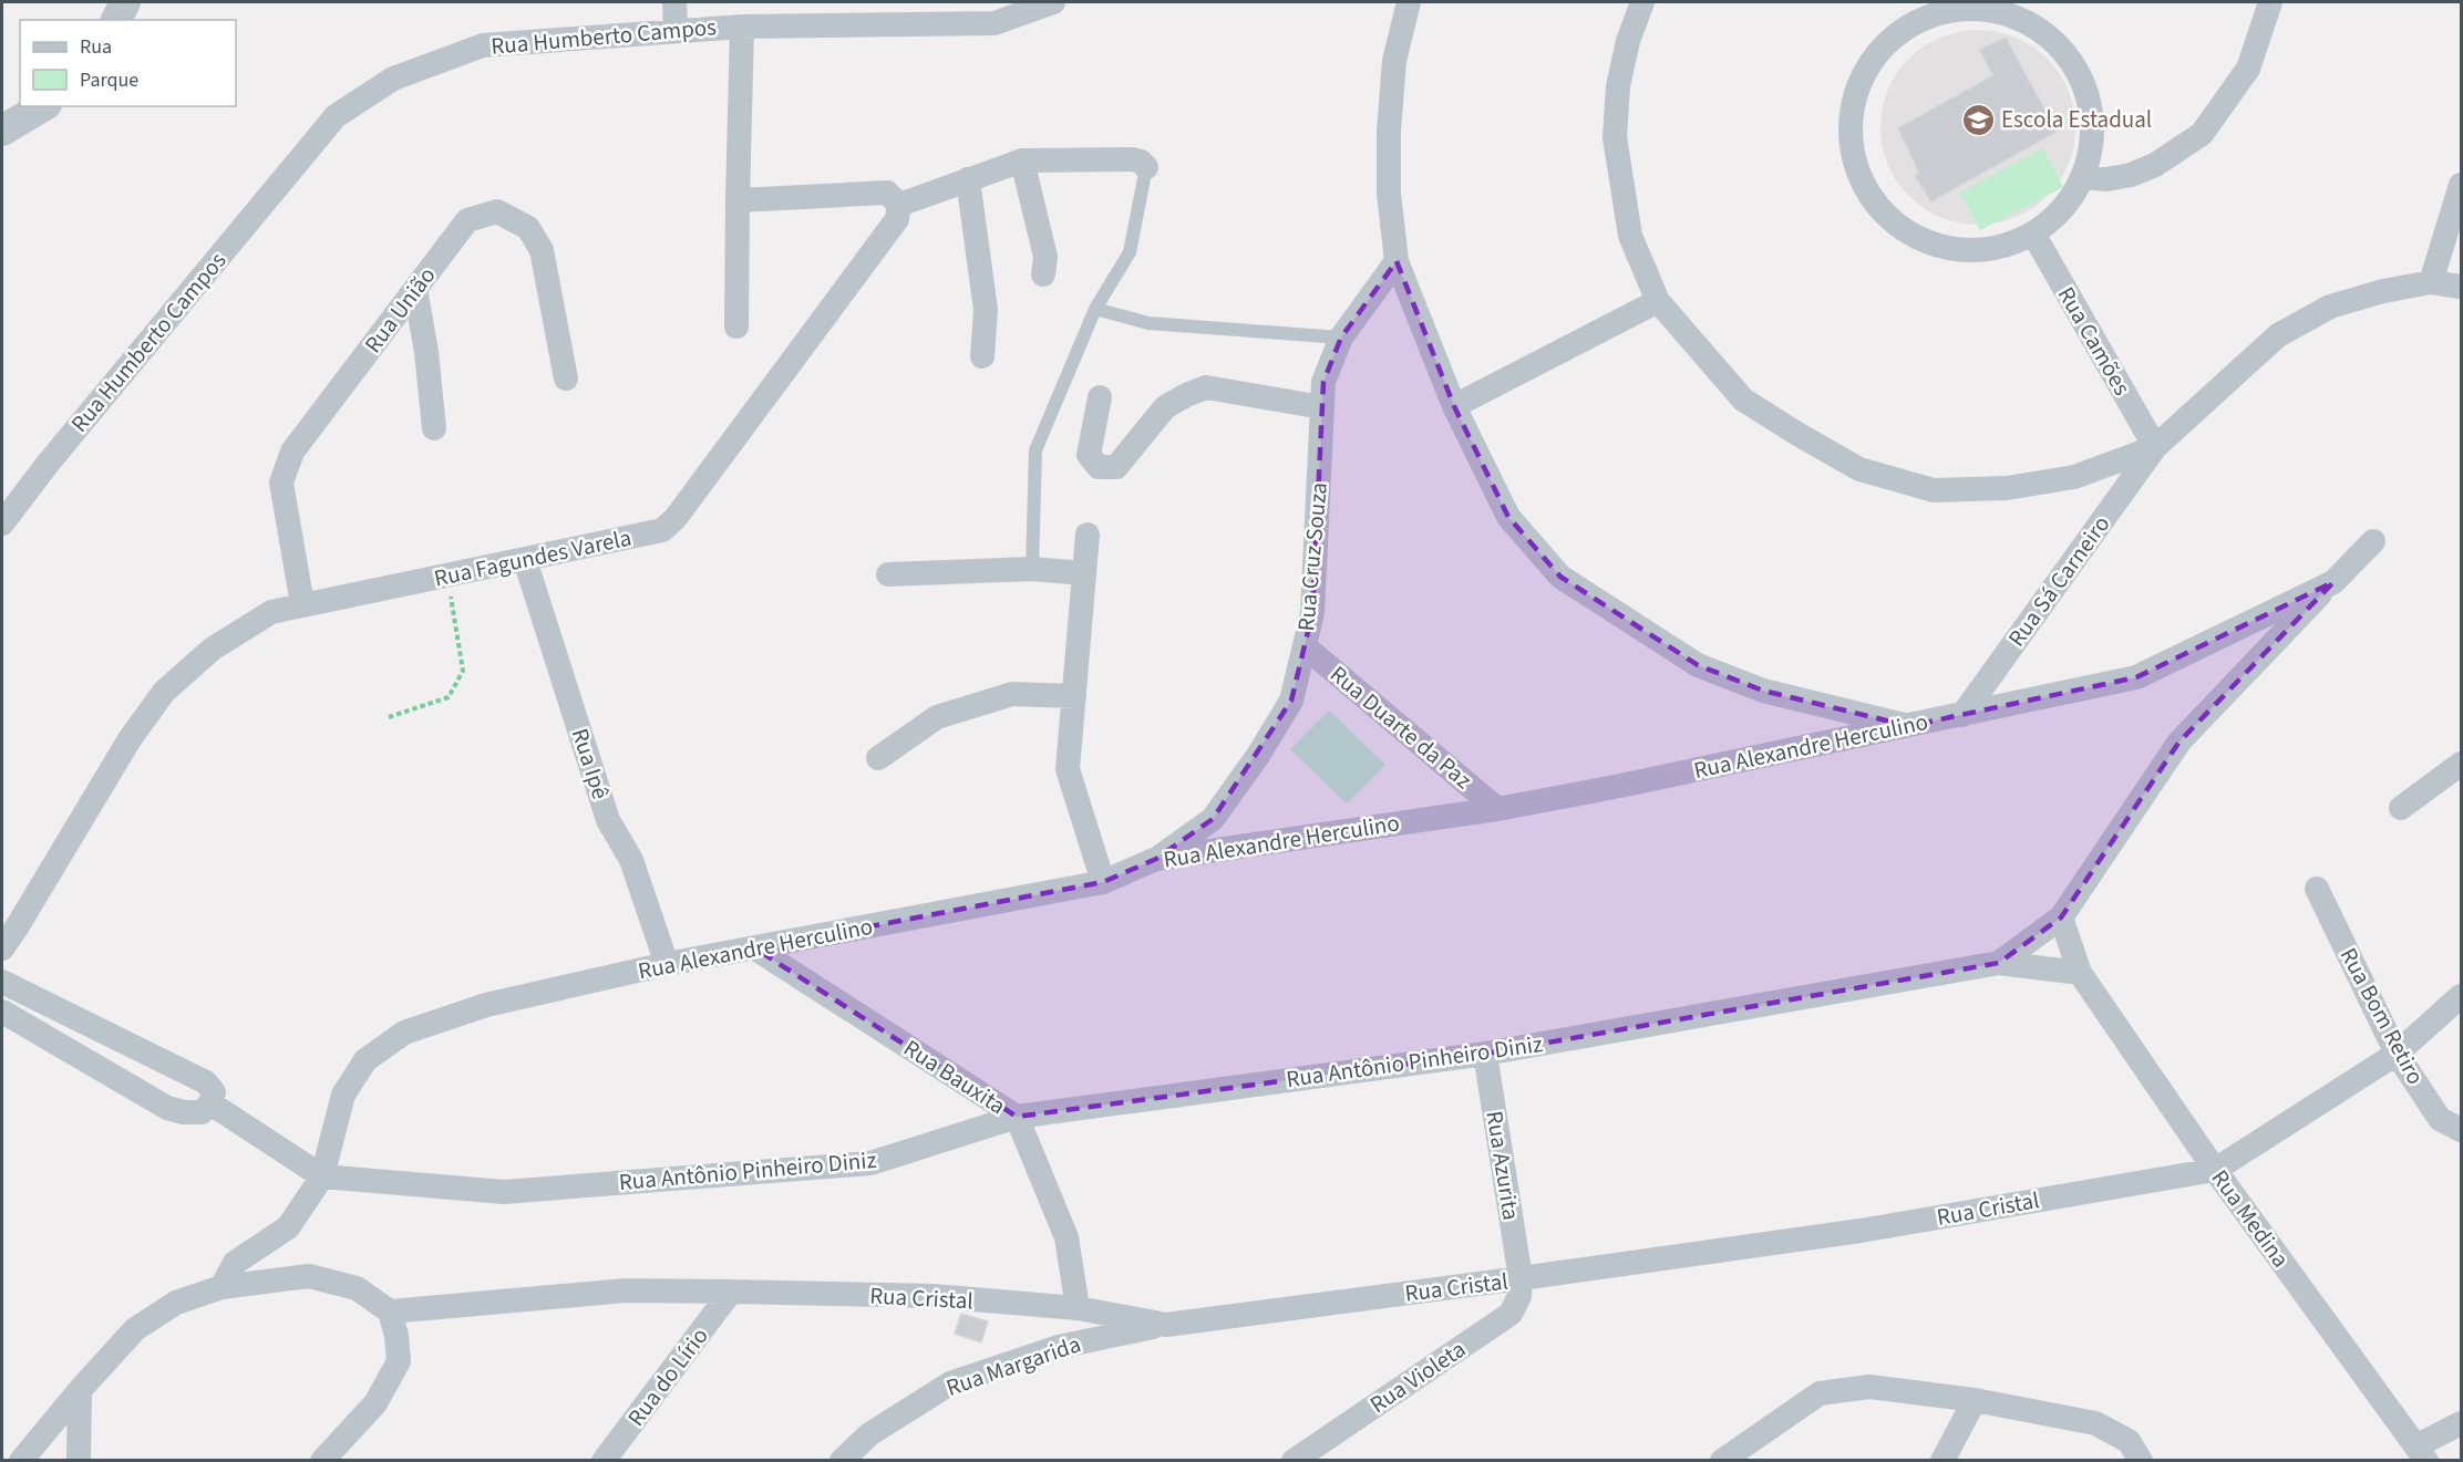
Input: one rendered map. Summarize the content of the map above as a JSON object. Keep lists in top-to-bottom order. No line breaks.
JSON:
{"streets":{"street":["Rua Humberto Campos","Rua União","Rua Camões","Rua Cruz Souza","Rua Fagundes Varela","Rua Sá Carneiro","Rua Duarte da Paz","Rua Alexandre Herculino","Rua Ipê","Rua Bom Retiro","Rua Antônio Pinheiro Diniz","Rua Bauxita","Rua Azurita","Rua Cristal","Rua Medina","Rua Margarida","Rua do Lírio","Rua Violeta"]},"crossings":[["Rua União","Rua Fagundes Varela"],["Rua Camões","Rua Sá Carneiro"],["Rua Cruz Souza","Rua Duarte da Paz"],["Rua Cruz Souza","Rua Alexandre Herculino"],["Rua Fagundes Varela","Rua Ipê"],["Rua Sá Carneiro","Rua Alexandre Herculino"],["Rua Duarte da Paz","Rua Alexandre Herculino"],["Rua Alexandre Herculino","Rua Ipê"],["Rua Alexandre Herculino","Rua Antônio Pinheiro Diniz"],["Rua Alexandre Herculino","Rua Bauxita"],["Rua Bom Retiro","Rua Cristal"],["Rua Antônio Pinheiro Diniz","Rua Bauxita"],["Rua Antônio Pinheiro Diniz","Rua Azurita"],["Rua Antônio Pinheiro Diniz","Rua Medina"],["Rua Bauxita","Rua Cristal"],["Rua Azurita","Rua Cristal"],["Rua Azurita","Rua Violeta"],["Rua Cristal","Rua Medina"],["Rua Cristal","Rua Margarida"],["Rua Cristal","Rua do Lírio"],["Rua Cristal","Rua Violeta"]],"places":{"school or university":["Escola Estadual"]},"legend":["Rua","Parque"]}
